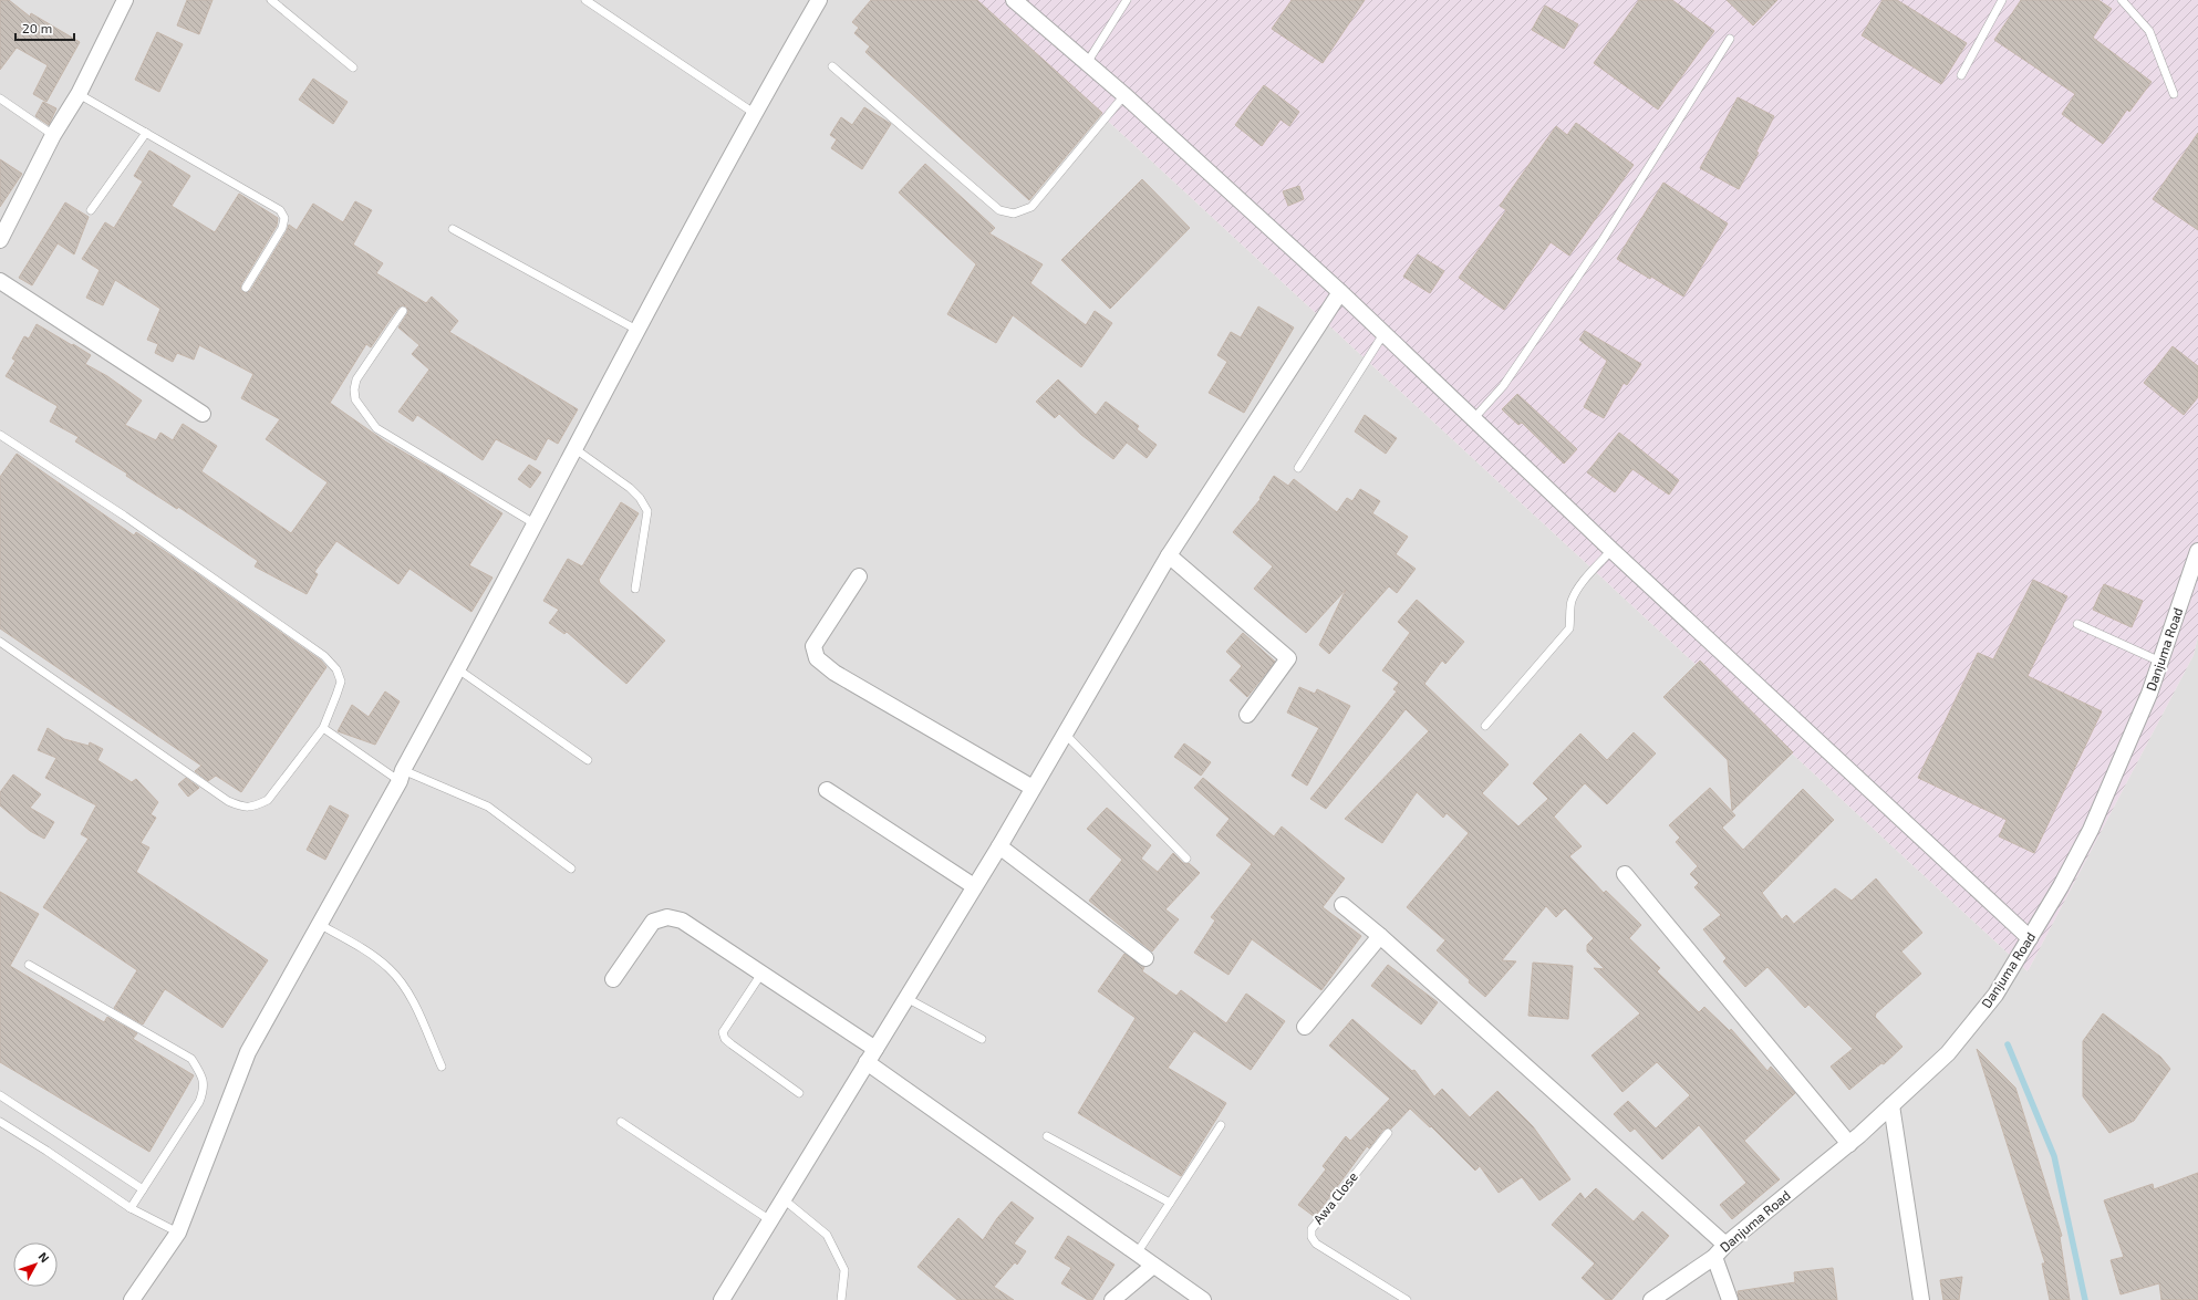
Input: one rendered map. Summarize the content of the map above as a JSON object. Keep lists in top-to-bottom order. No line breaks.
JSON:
{"streets":{"street":["Danjuma Road"],"lane":["Awa Close"]},"scale_bar":"20 m","north":"top right"}
